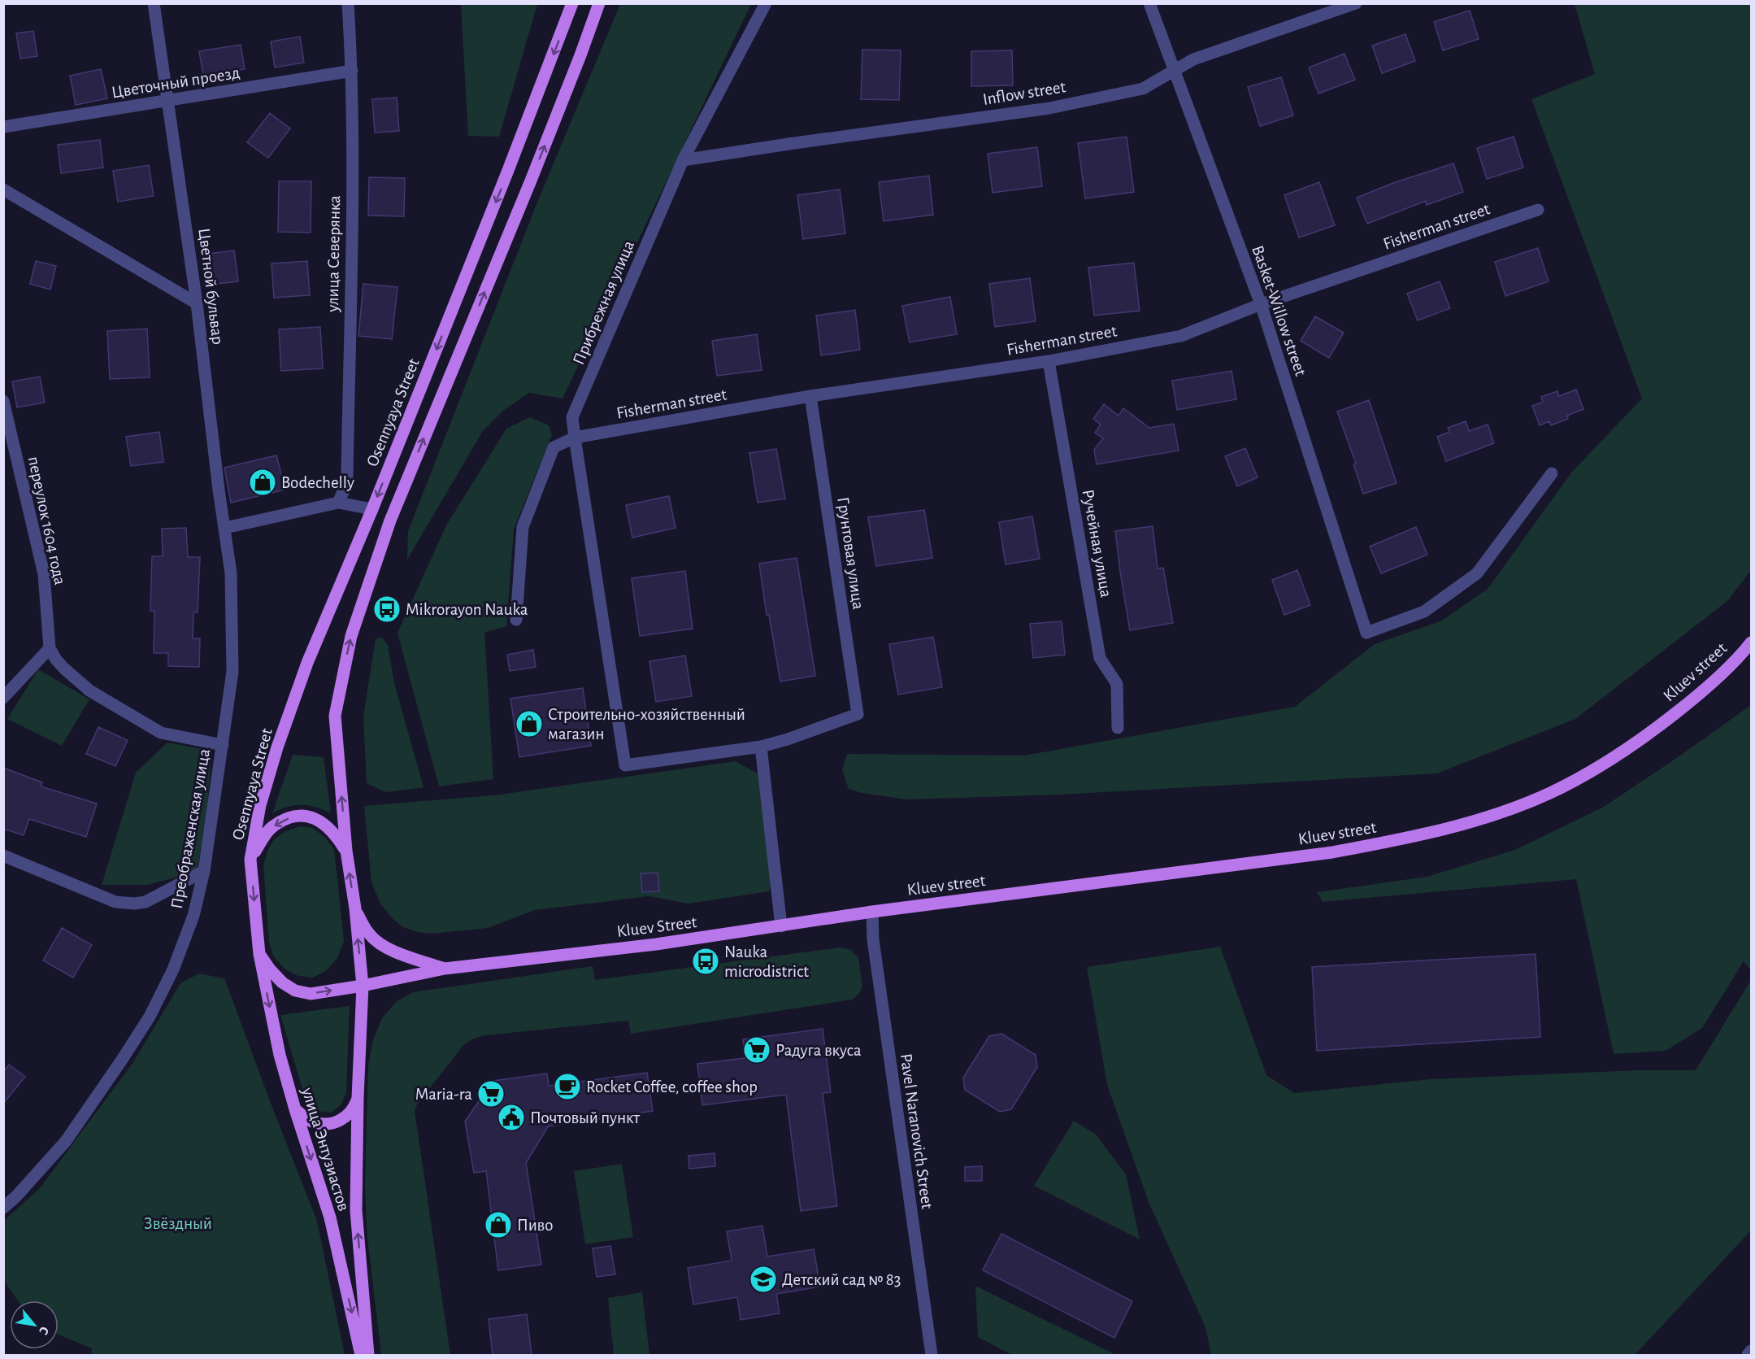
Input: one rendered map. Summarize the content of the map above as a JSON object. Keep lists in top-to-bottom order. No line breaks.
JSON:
{"streets":{"main road":["Osennyaya Street","Kluev street","Kluev Street","улица Энтузиастов"],"street":["Цветочный проезд","Inflow street","Fisherman street","улица Северянка","Цветной бульвар","Прибрежная улица","Basket-Willow street","переулок 1604 года","Ручейная улица","Грунтовая улица","Преображенская улица","Pavel Naranovich Street"]},"crossings":[["Цветочный проезд","улица Северянка"],["Цветочный проезд","Цветной бульвар"],["Inflow street","Прибрежная улица"],["Inflow street","Basket-Willow street"],["Fisherman street","Прибрежная улица"],["Fisherman street","Basket-Willow street"],["Fisherman street","Ручейная улица"],["Fisherman street","Грунтовая улица"],["Цветной бульвар","Преображенская улица"],["Прибрежная улица","Грунтовая улица"],["Osennyaya Street","Kluev Street"],["Osennyaya Street","улица Энтузиастов"],["Kluev street","Kluev Street"],["Kluev street","Pavel Naranovich Street"],["Kluev Street","Pavel Naranovich Street"],["Kluev Street","улица Энтузиастов"]],"parks":["Звёздный"],"places":{"shop":["Bodechelly","Строительно-хозяйственный магазин","Пиво"],"bus stop":["Mikrorayon Nauka","Nauka microdistrict"],"supermarket":["Радуга вкуса","Maria-ra"],"cafe":["Rocket Coffee, coffee shop"],"public building":["Почтовый пункт"],"school or university":["Детский сад № 83"]},"north":"bottom right"}
